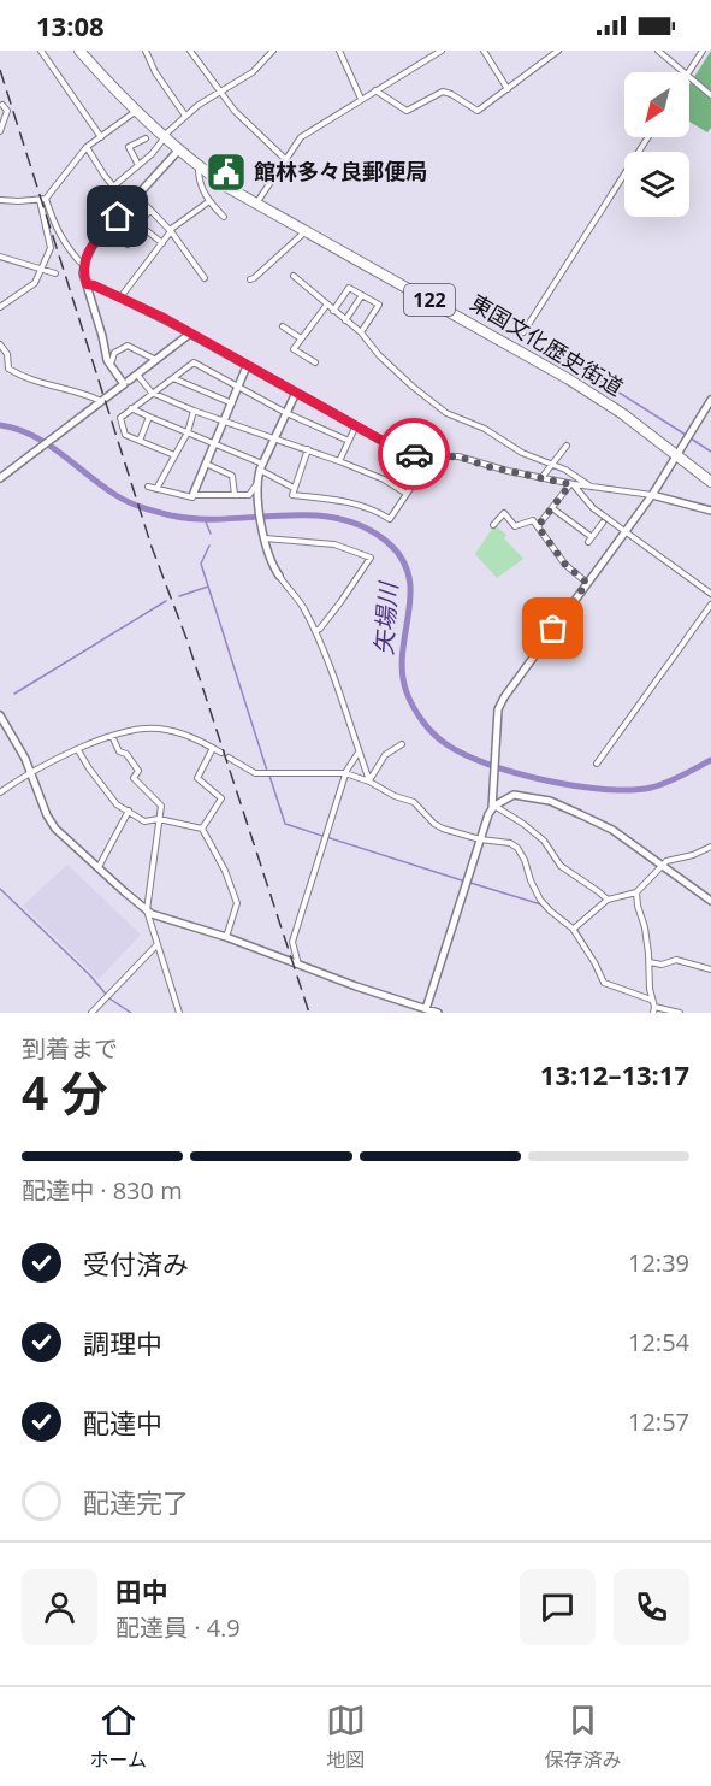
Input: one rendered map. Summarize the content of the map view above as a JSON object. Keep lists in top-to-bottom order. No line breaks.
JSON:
{"streets":{"highway":["122","東国文化歴史街道"]},"water":["矢場川"],"places":{"public building":["館林多々良郵便局"]},"north":"bottom left","page":{"status":"13:08","heading":["4 分","到着まで","13:12–13:17"],"panel":["田中","配達員 · 4.9"],"bar":"配達中 · 830 m","list":[["受付済み","12:39"],["調理中","12:54"],["配達中","12:57"],"配達完了"],"tabs":["ホーム","地図","保存済み"]}}
